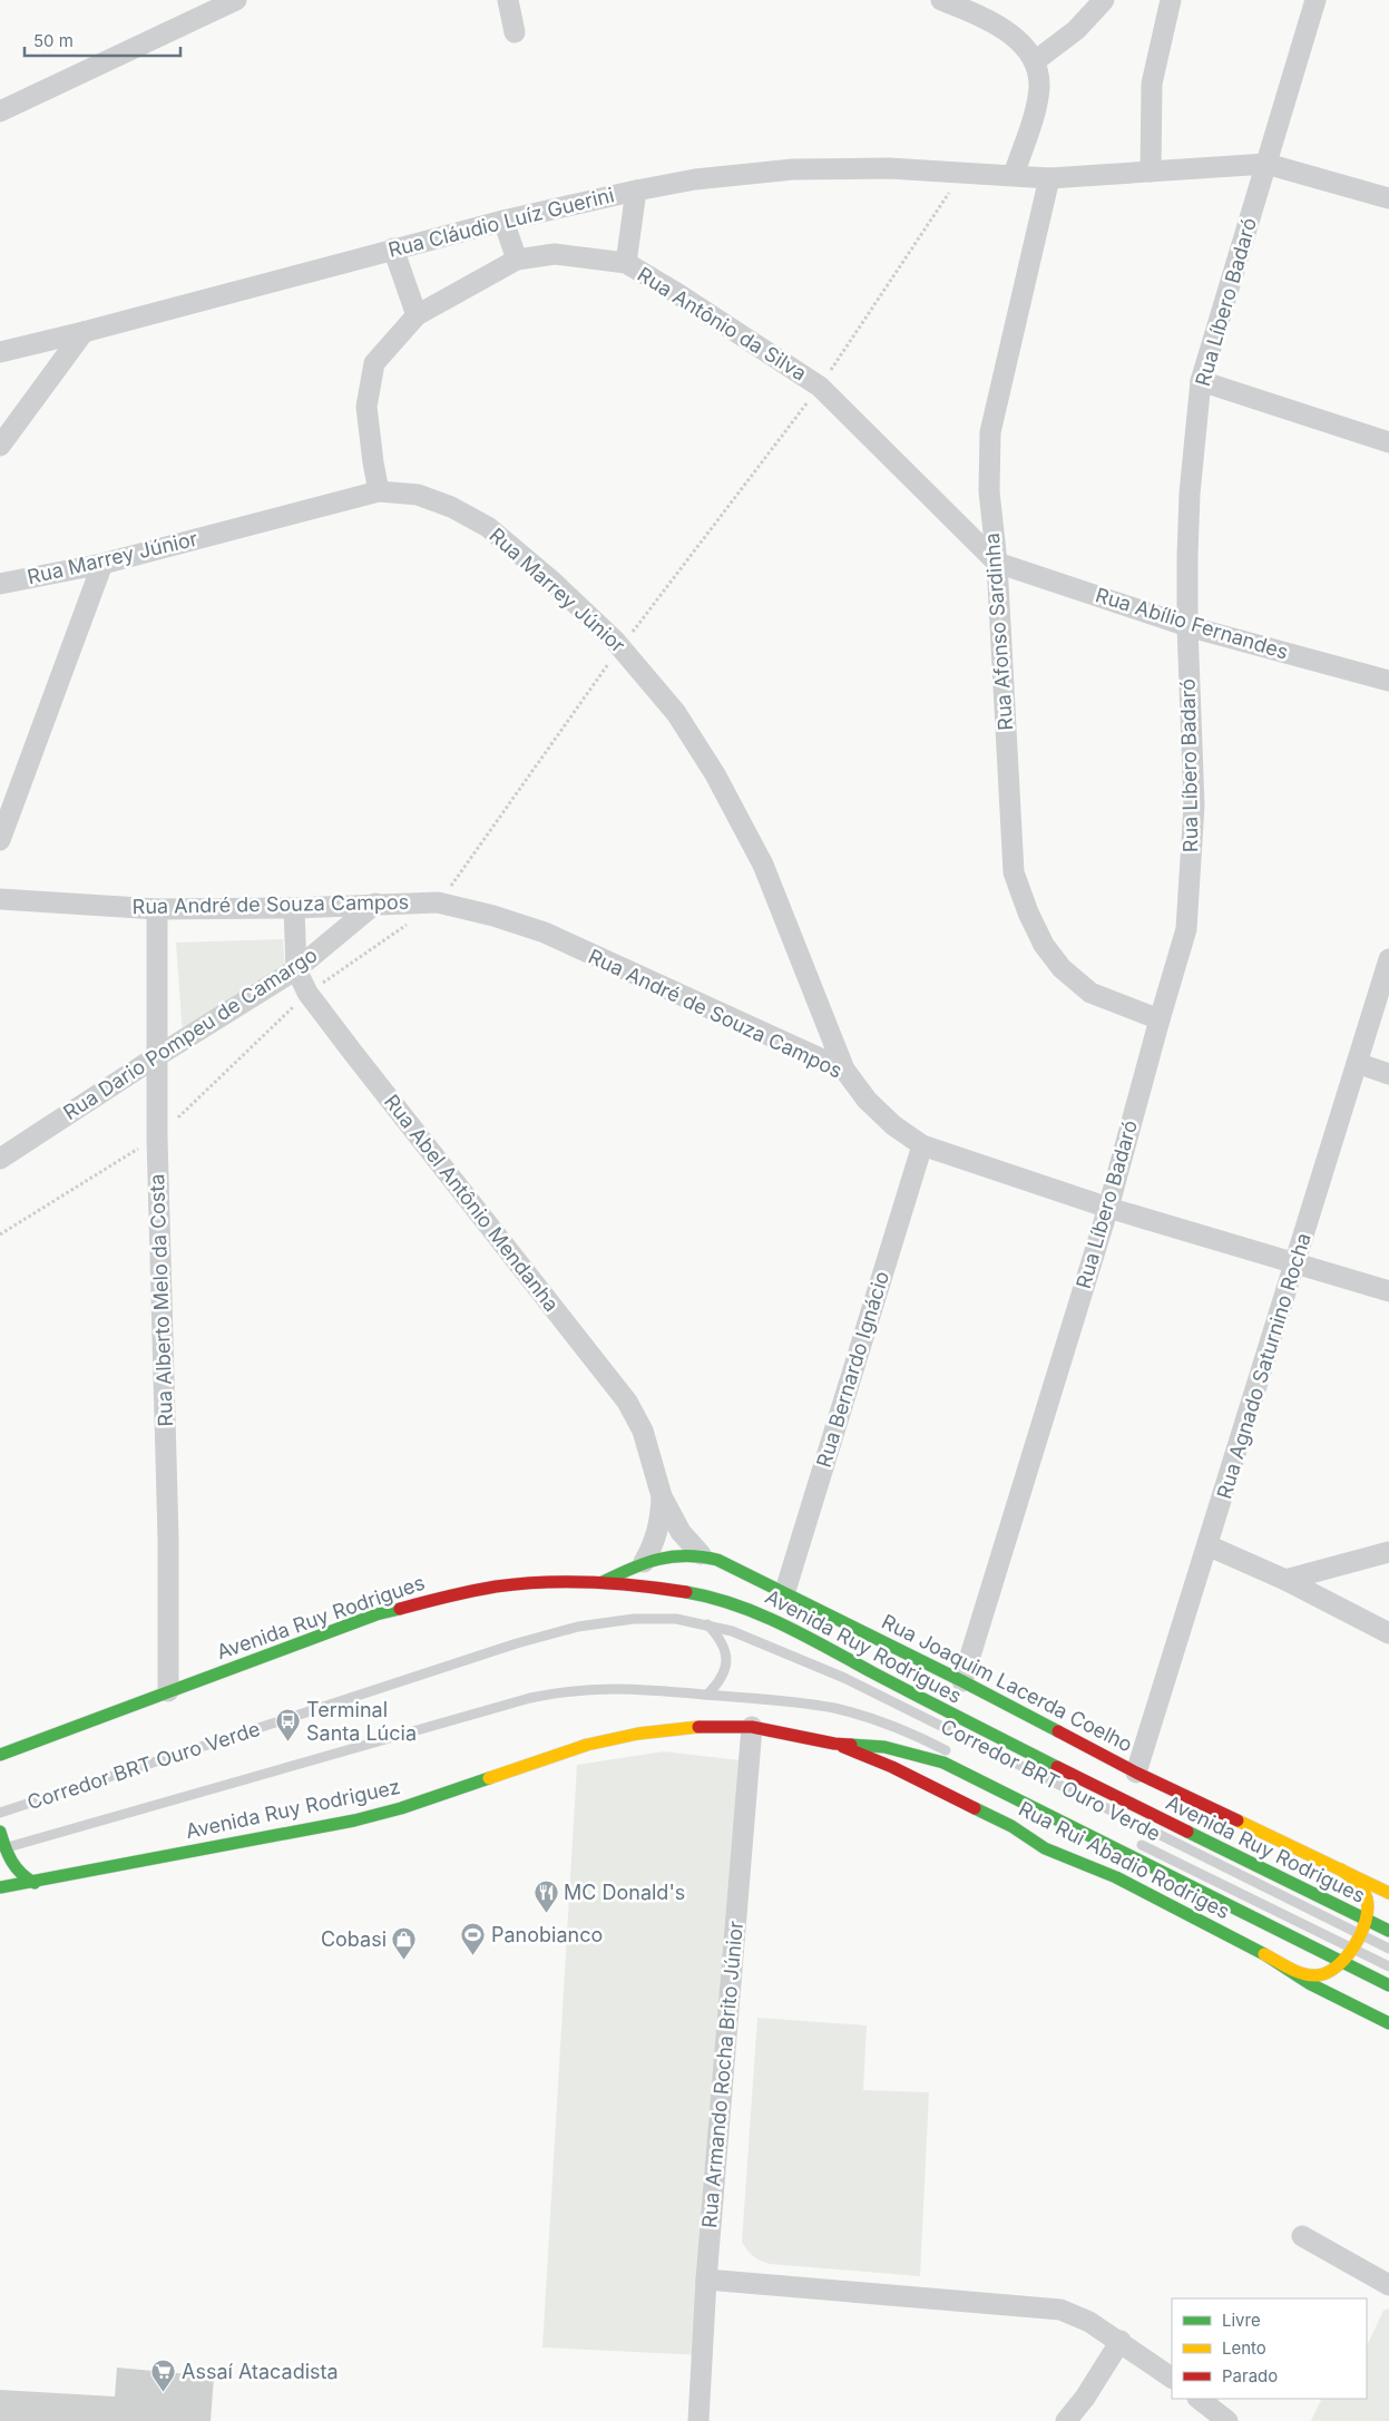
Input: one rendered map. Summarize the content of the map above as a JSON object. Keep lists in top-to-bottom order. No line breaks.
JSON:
{"streets":{"main road":["Avenida Ruy Rodrigues","Rua Joaquim Lacerda Coelho","Avenida Ruy Rodriguez","Rua Rui Abadio Rodriges"],"street":["Rua Cláudio Luíz Guerini","Rua Líbero Badaró","Rua Antônio da Silva","Rua Marrey Júnior","Rua Abílio Fernandes","Rua Afonso Sardinha","Rua André de Souza Campos","Rua Dario Pompeu de Camargo","Rua Abel Antônio Mendanha","Rua Alberto Melo da Costa","Rua Agnado Saturnino Rocha","Rua Bernardo Ignácio","Rua Armando Rocha Brito Júnior"],"lane":["Corredor BRT Ouro Verde"]},"crossings":[["Rua Cláudio Luíz Guerini","Rua Líbero Badaró"],["Rua Cláudio Luíz Guerini","Rua Afonso Sardinha"],["Rua Líbero Badaró","Rua Abílio Fernandes"],["Rua Líbero Badaró","Rua Afonso Sardinha"],["Rua Líbero Badaró","Rua André de Souza Campos"],["Rua Líbero Badaró","Rua Joaquim Lacerda Coelho"],["Rua Antônio da Silva","Rua Marrey Júnior"],["Rua Antônio da Silva","Rua Abílio Fernandes"],["Rua Antônio da Silva","Rua Afonso Sardinha"],["Rua Marrey Júnior","Rua André de Souza Campos"],["Rua Abílio Fernandes","Rua Afonso Sardinha"],["Rua André de Souza Campos","Rua Dario Pompeu de Camargo"],["Rua André de Souza Campos","Rua Abel Antônio Mendanha"],["Rua André de Souza Campos","Rua Alberto Melo da Costa"],["Rua André de Souza Campos","Rua Agnado Saturnino Rocha"],["Rua André de Souza Campos","Rua Bernardo Ignácio"],["Rua Dario Pompeu de Camargo","Rua Abel Antônio Mendanha"],["Rua Dario Pompeu de Camargo","Rua Alberto Melo da Costa"],["Rua Abel Antônio Mendanha","Rua Joaquim Lacerda Coelho"],["Rua Alberto Melo da Costa","Avenida Ruy Rodrigues"],["Rua Agnado Saturnino Rocha","Rua Joaquim Lacerda Coelho"],["Rua Bernardo Ignácio","Rua Joaquim Lacerda Coelho"],["Avenida Ruy Rodrigues","Rua Joaquim Lacerda Coelho"],["Avenida Ruy Rodriguez","Rua Armando Rocha Brito Júnior"]],"places":{"bus stop":["Terminal Santa Lúcia"],"restaurant":["MC Donald's"],"sports":["Panobianco"],"shop":["Cobasi"],"supermarket":["Assaí Atacadista"]},"legend":["Livre","Lento","Parado"],"scale_bar":"50 m"}
